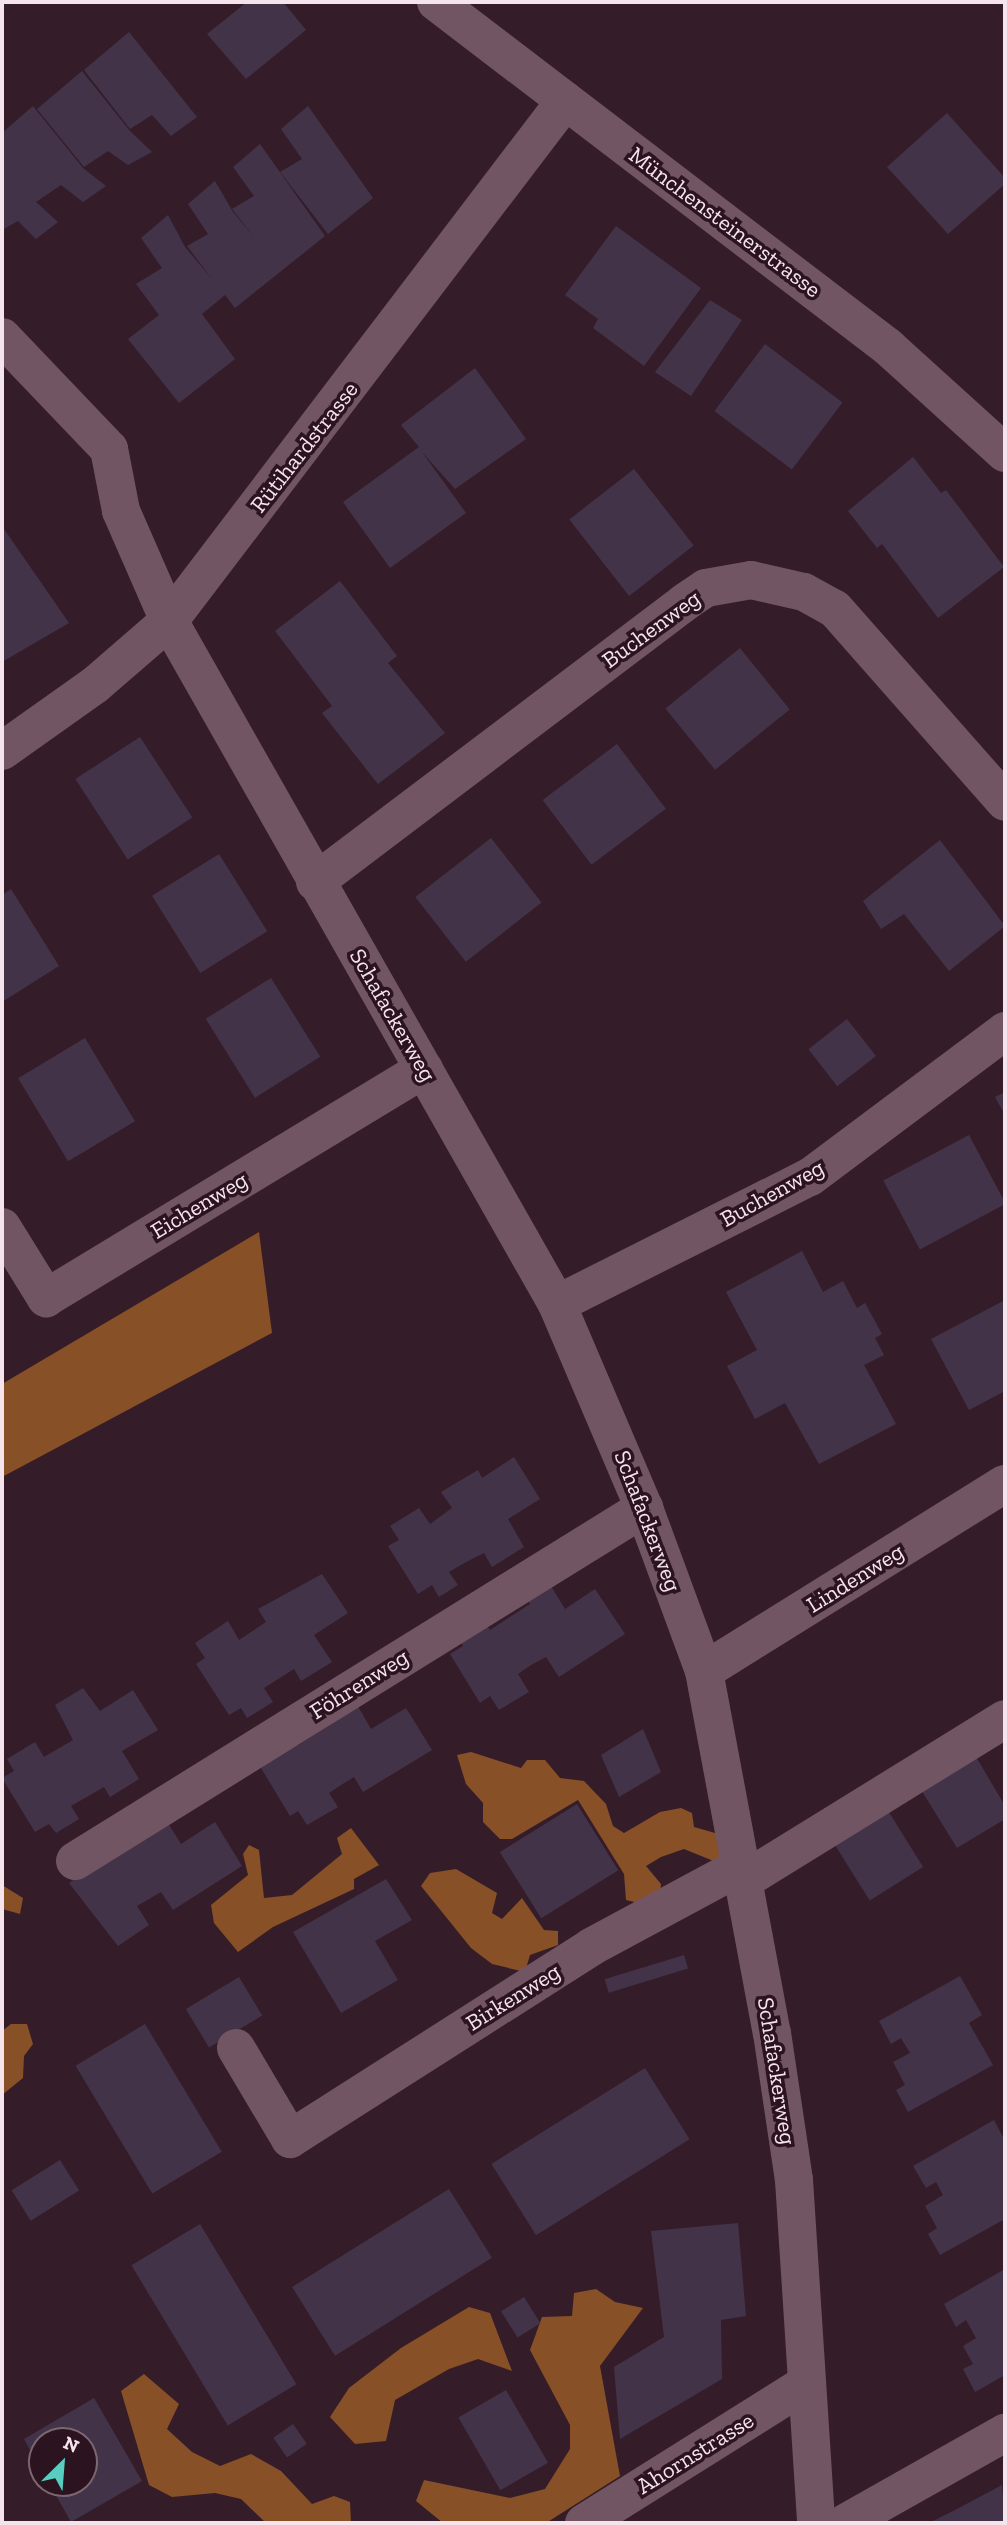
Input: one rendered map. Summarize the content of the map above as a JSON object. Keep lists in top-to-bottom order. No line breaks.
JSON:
{"streets":{"street":["Münchensteinerstrasse","Rütihardstrasse","Buchenweg","Schafackerweg","Eichenweg","Lindenweg","Föhrenweg","Birkenweg","Ahornstrasse"]},"crossings":[["Münchensteinerstrasse","Rütihardstrasse"],["Rütihardstrasse","Schafackerweg"],["Buchenweg","Schafackerweg"],["Schafackerweg","Eichenweg"],["Schafackerweg","Lindenweg"],["Schafackerweg","Föhrenweg"],["Schafackerweg","Birkenweg"],["Schafackerweg","Ahornstrasse"]],"north":"top right"}
